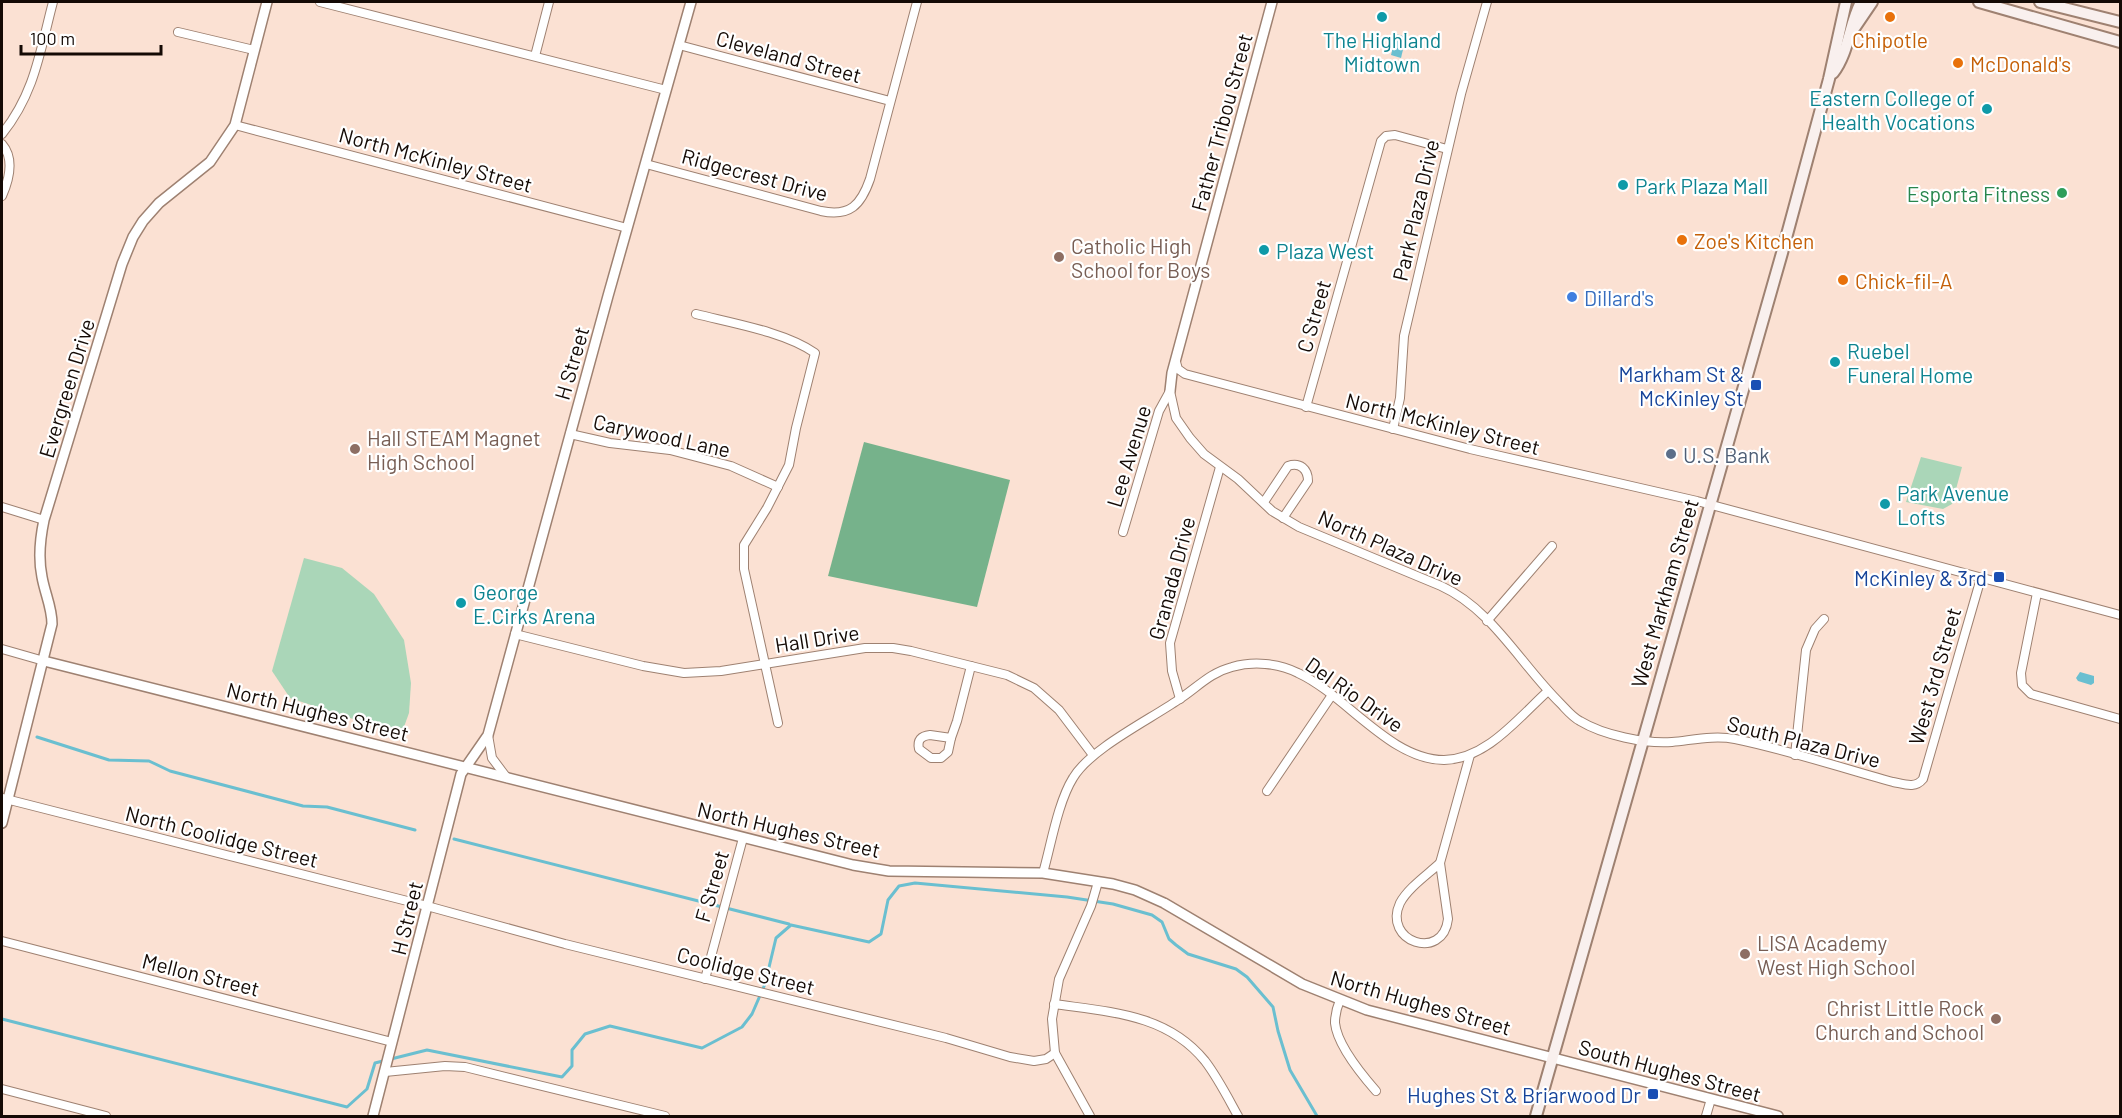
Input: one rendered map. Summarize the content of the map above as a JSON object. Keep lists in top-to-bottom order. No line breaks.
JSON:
{"streets":{"main road":["West Markham Street"],"street":["Cleveland Street","Father Tribou Street","North McKinley Street","Ridgecrest Drive","Park Plaza Drive","C Street","H Street","Evergreen Drive","Carywood Lane","Lee Avenue","North Plaza Drive","Granada Drive","Hall Drive","West 3rd Street","Del Rio Drive","North Hughes Street","South Plaza Drive","North Coolidge Street","F Street","Coolidge Street","Mellon Street","South Hughes Street"]},"crossings":[["Cleveland Street","Ridgecrest Drive"],["Cleveland Street","H Street"],["Father Tribou Street","North McKinley Street"],["Father Tribou Street","Lee Avenue"],["Father Tribou Street","North Plaza Drive"],["North McKinley Street","Park Plaza Drive"],["North McKinley Street","C Street"],["North McKinley Street","H Street"],["North McKinley Street","Evergreen Drive"],["North McKinley Street","West Markham Street"],["North McKinley Street","West 3rd Street"],["Ridgecrest Drive","H Street"],["Park Plaza Drive","C Street"],["H Street","Carywood Lane"],["H Street","Hall Drive"],["H Street","North Hughes Street"],["H Street","North Coolidge Street"],["H Street","Coolidge Street"],["H Street","Mellon Street"],["Evergreen Drive","North Hughes Street"],["Evergreen Drive","North Coolidge Street"],["Lee Avenue","North Plaza Drive"],["North Plaza Drive","Granada Drive"],["North Plaza Drive","West Markham Street"],["North Plaza Drive","Del Rio Drive"],["North Plaza Drive","South Plaza Drive"],["Granada Drive","Del Rio Drive"],["West Markham Street","North Hughes Street"],["West Markham Street","South Plaza Drive"],["West Markham Street","South Hughes Street"],["Hall Drive","Del Rio Drive"],["West 3rd Street","South Plaza Drive"],["Del Rio Drive","North Hughes Street"],["North Hughes Street","F Street"],["North Hughes Street","South Hughes Street"],["North Coolidge Street","Coolidge Street"],["F Street","Coolidge Street"]],"places":{"other":["The Highland Midtown","Chipotle","McDonald's","Eastern College of Health Vocations","Park Plaza Mall","Esporta Fitness","Zoe's Kitchen","Plaza West","Catholic High School for Boys","Chick-fil-A","Dillard's","Ruebel Funeral Home","Hall STEAM Magnet High School","U.S. Bank","Park Avenue Lofts","George E.Cirks Arena","LISA Academy West High School","Christ Little Rock Church and School"],"transit":["Markham St & McKinley St","McKinley & 3rd","Hughes St & Briarwood Dr"]},"scale_bar":"100 m"}
